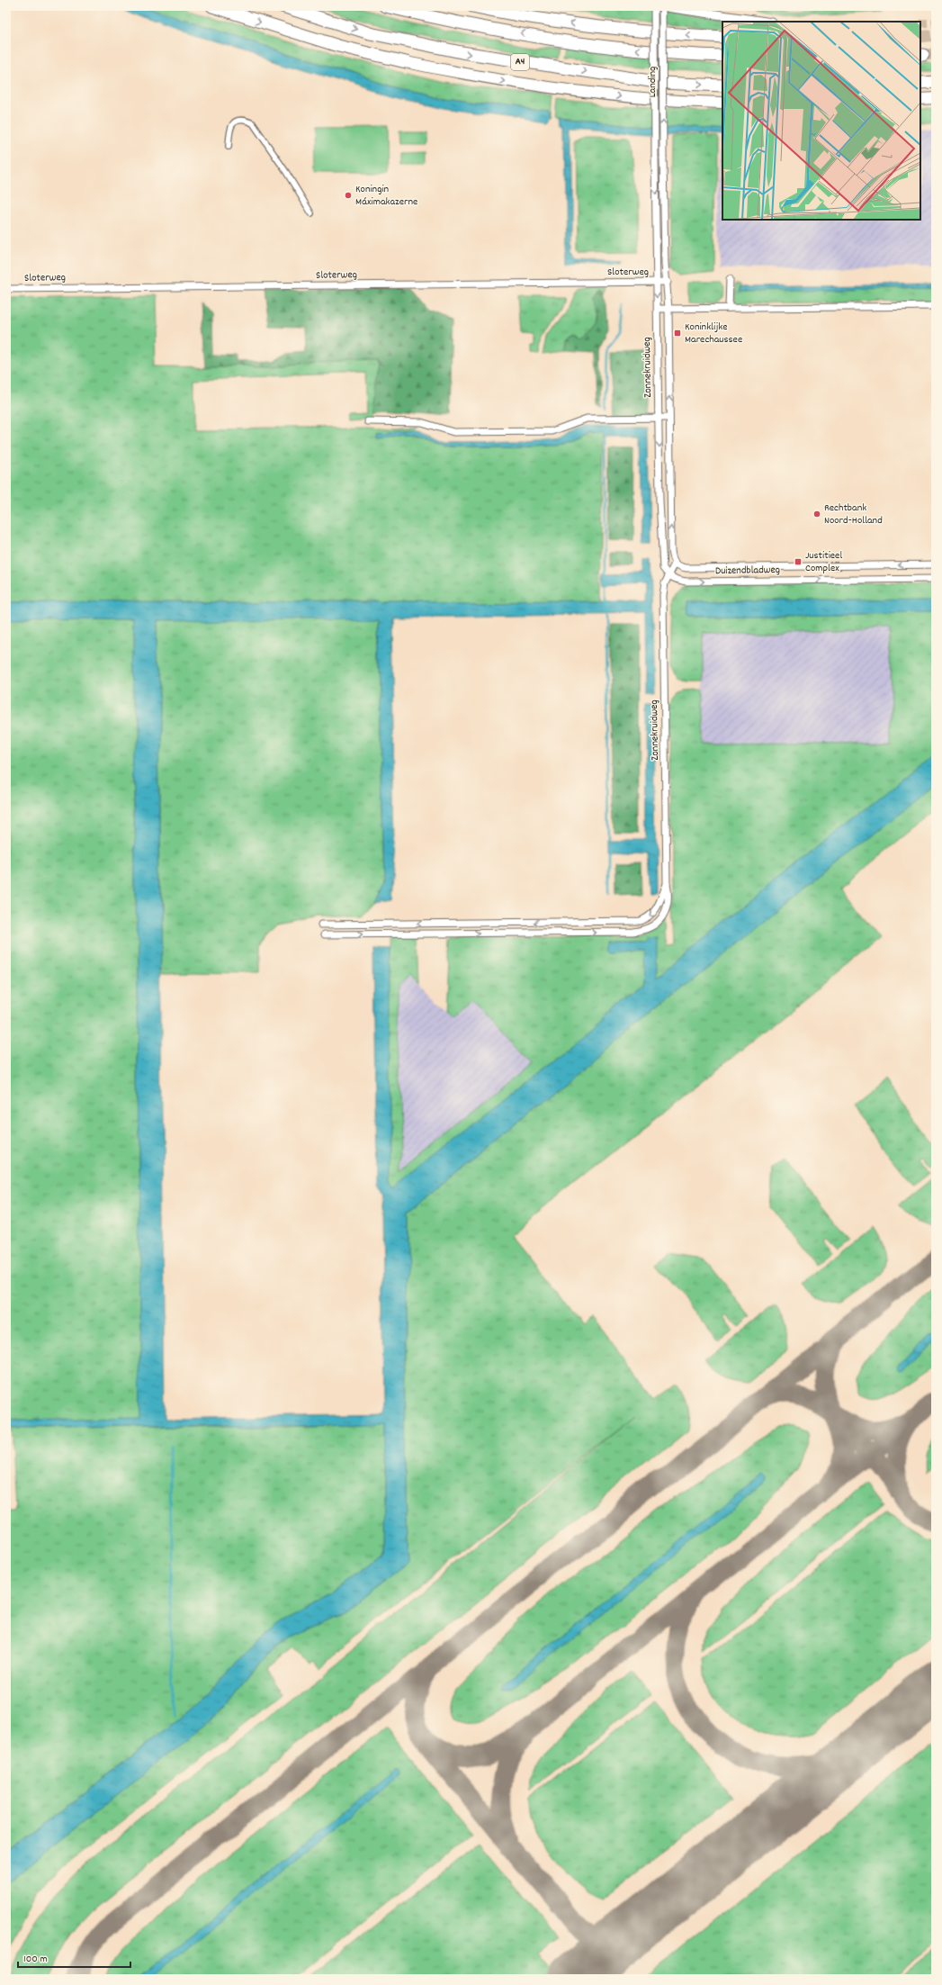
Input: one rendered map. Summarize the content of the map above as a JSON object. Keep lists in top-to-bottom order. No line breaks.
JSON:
{"streets":{"highway":["A4"],"street":["Landing","Sloterweg","Zonnekruidweg","Duizendbladweg"]},"crossings":[["Landing","Zonnekruidweg"],["Sloterweg","Zonnekruidweg"],["Zonnekruidweg","Duizendbladweg"]],"places":{"other":["Koningin Máximakazerne","Rechtbank Noord-Holland"],"transit":["Koninklijke Marechaussee","Justitieel Complex"]},"scale_bar":"100 m"}
